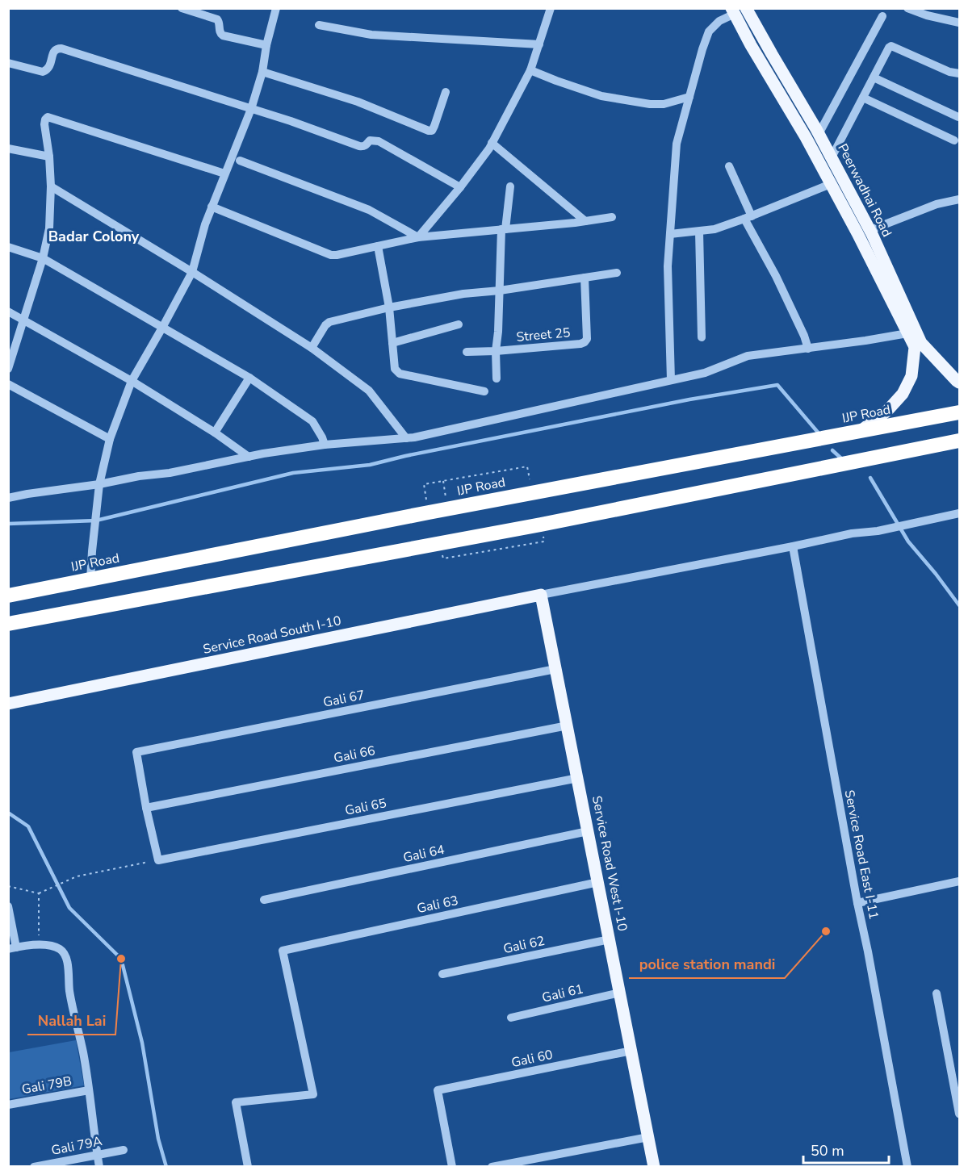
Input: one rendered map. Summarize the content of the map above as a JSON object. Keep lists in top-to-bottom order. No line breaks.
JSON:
{"streets":{"highway":["IJP Road"],"main road":["Peerwadhai Road","Service Road South I-10","Service Road West I-10"],"street":["Street 25","Gali 67","Gali 66","Gali 65","Gali 64","Service Road East I-11","Gali 63","Gali 62","Gali 61","Gali 60","Gali 79B","Gali 79A"]},"crossings":[["Service Road South I-10","Service Road West I-10"],["Gali 67","Gali 66"],["Gali 67","Service Road West I-10"],["Gali 66","Service Road West I-10"],["Gali 65","Service Road West I-10"],["Gali 64","Service Road West I-10"],["Service Road West I-10","Gali 63"],["Service Road West I-10","Gali 62"],["Service Road West I-10","Gali 61"],["Service Road West I-10","Gali 60"]],"districts":["Badar Colony"],"places":["police station mandi","Nallah Lai"],"scale_bar":"50 m"}
